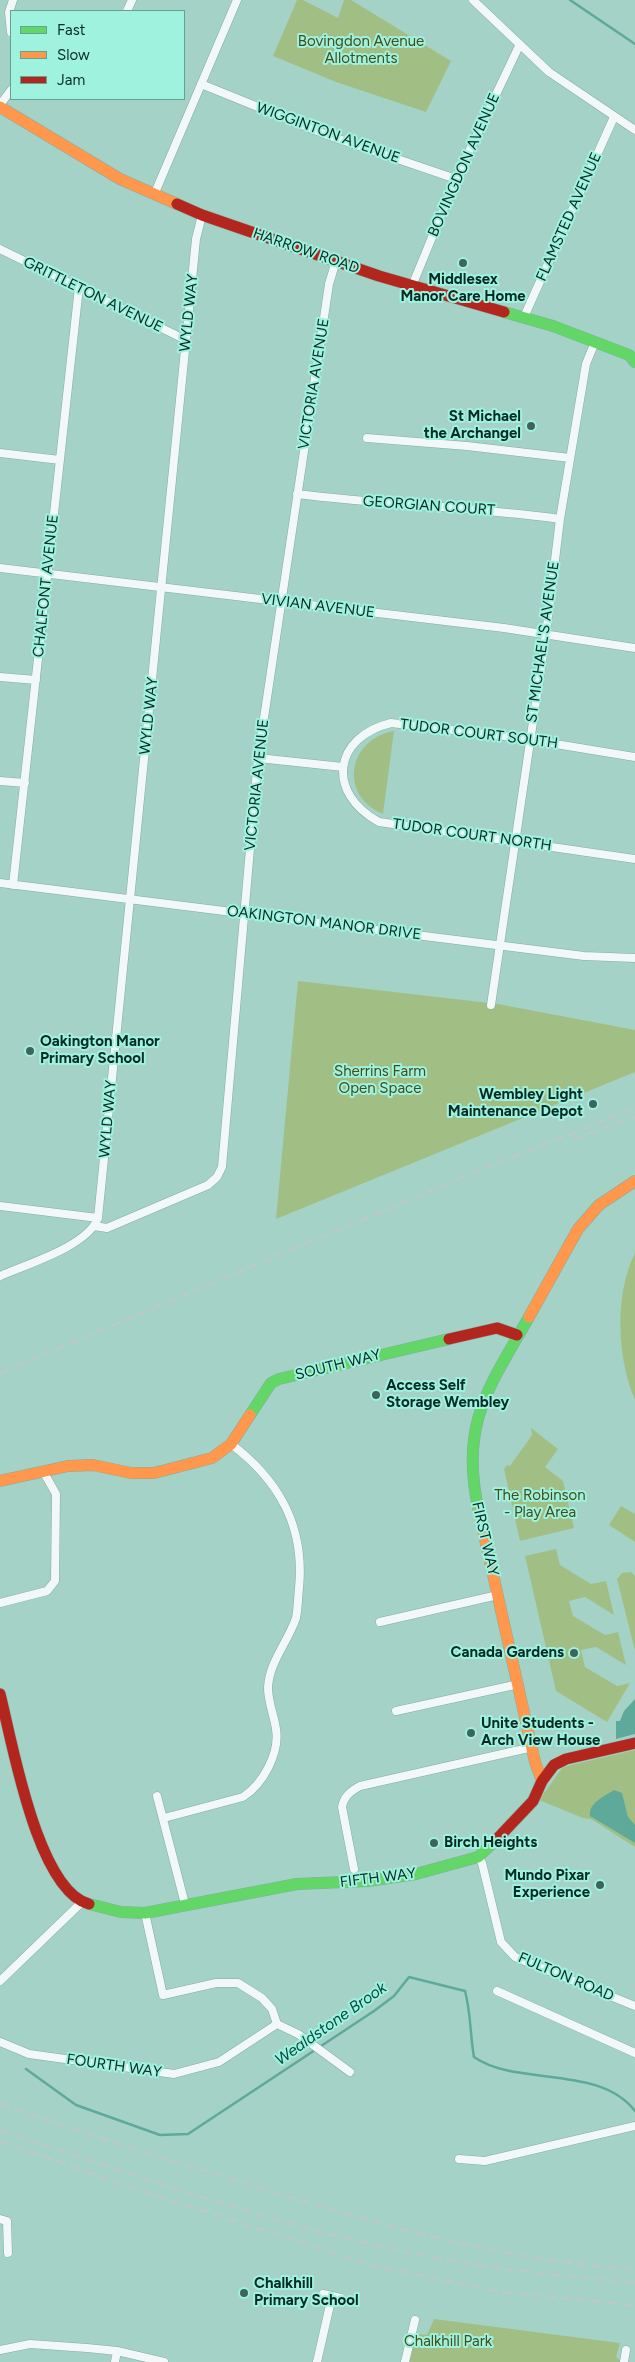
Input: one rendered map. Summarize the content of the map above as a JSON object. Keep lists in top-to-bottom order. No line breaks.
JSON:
{"streets":{"main road":["HARROW ROAD","SOUTH WAY","FIRST WAY","FIFTH WAY"],"street":["WIGGINTON AVENUE","BOVINGDON AVENUE","FLAMSTED AVENUE","GRITTLETON AVENUE","WYLD WAY","VICTORIA AVENUE","GEORGIAN COURT","CHALFONT AVENUE","VIVIAN AVENUE","ST MICHAEL'S AVENUE","TUDOR COURT SOUTH","TUDOR COURT NORTH","OAKINGTON MANOR DRIVE","FULTON ROAD","FOURTH WAY"]},"crossings":[["WIGGINTON AVENUE","BOVINGDON AVENUE"],["BOVINGDON AVENUE","HARROW ROAD"],["FLAMSTED AVENUE","HARROW ROAD"],["HARROW ROAD","WYLD WAY"],["HARROW ROAD","VICTORIA AVENUE"],["HARROW ROAD","ST MICHAEL'S AVENUE"],["GRITTLETON AVENUE","WYLD WAY"],["GRITTLETON AVENUE","CHALFONT AVENUE"],["WYLD WAY","VIVIAN AVENUE"],["WYLD WAY","OAKINGTON MANOR DRIVE"],["VICTORIA AVENUE","GEORGIAN COURT"],["VICTORIA AVENUE","VIVIAN AVENUE"],["VICTORIA AVENUE","OAKINGTON MANOR DRIVE"],["GEORGIAN COURT","ST MICHAEL'S AVENUE"],["CHALFONT AVENUE","VIVIAN AVENUE"],["CHALFONT AVENUE","OAKINGTON MANOR DRIVE"],["VIVIAN AVENUE","ST MICHAEL'S AVENUE"],["ST MICHAEL'S AVENUE","TUDOR COURT SOUTH"],["ST MICHAEL'S AVENUE","TUDOR COURT NORTH"],["ST MICHAEL'S AVENUE","OAKINGTON MANOR DRIVE"],["TUDOR COURT SOUTH","TUDOR COURT NORTH"],["SOUTH WAY","FIRST WAY"],["FIFTH WAY","FULTON ROAD"]],"water":["Wealdstone Brook"],"parks":["Bovingdon Avenue Allotments","Sherrins Farm Open Space","The Robinson - Play Area","Chalkhill Park"],"places":["Middlesex Manor Care Home","St Michael the Archangel","Oakington Manor Primary School","Wembley Light Maintenance Depot","Access Self Storage Wembley","Canada Gardens","Unite Students - Arch View House","Birch Heights","Mundo Pixar Experience","Chalkhill Primary School"],"legend":["Fast","Slow","Jam"]}
